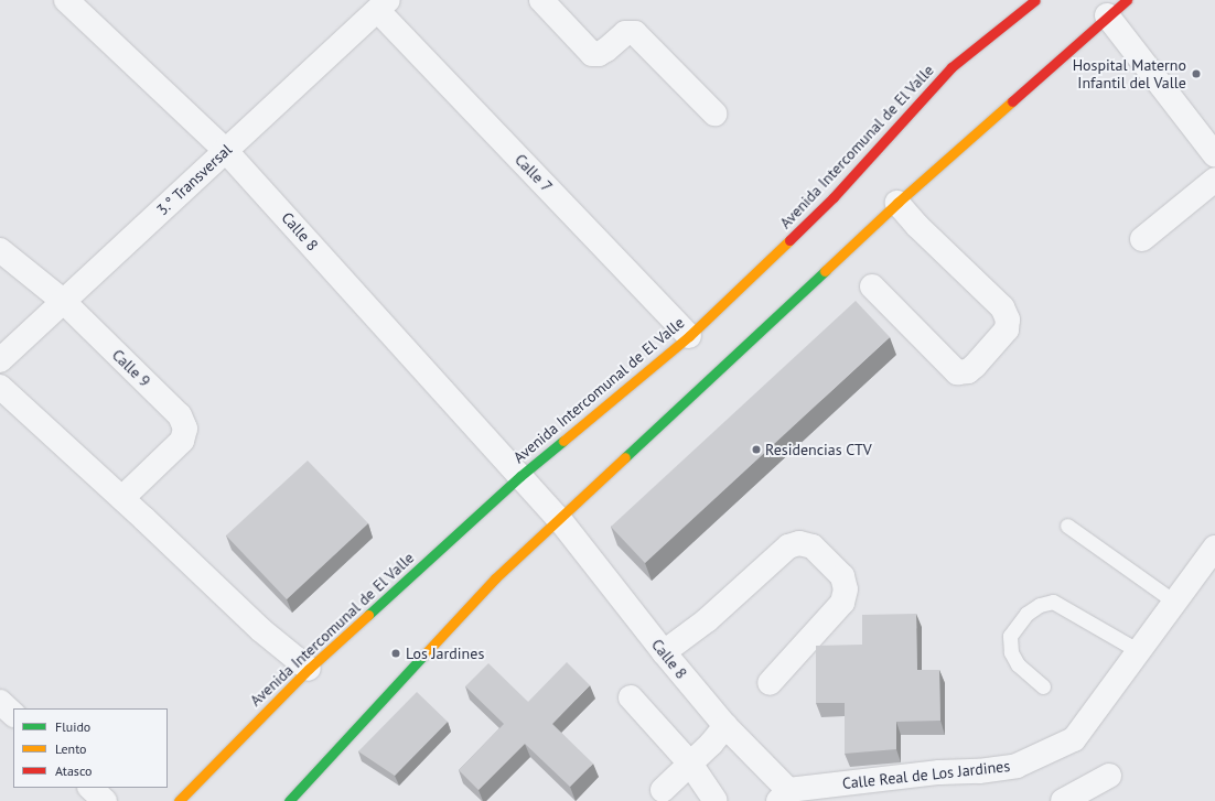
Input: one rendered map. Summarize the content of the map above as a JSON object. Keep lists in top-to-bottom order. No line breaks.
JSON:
{"streets":{"main road":["Avenida Intercomunal de El Valle"],"street":["Calle 7","3.° Transversal","Calle 8","Calle 9","Calle Real de Los Jardines"]},"crossings":[["Avenida Intercomunal de El Valle","Calle 7"],["Avenida Intercomunal de El Valle","Calle 8"],["Calle 7","3.° Transversal"],["3.° Transversal","Calle 8"],["3.° Transversal","Calle 9"],["Calle 8","Calle Real de Los Jardines"]],"places":["Hospital Materno Infantil del Valle","Residencias CTV","Los Jardines"],"legend":["Fluido","Lento","Atasco"]}
